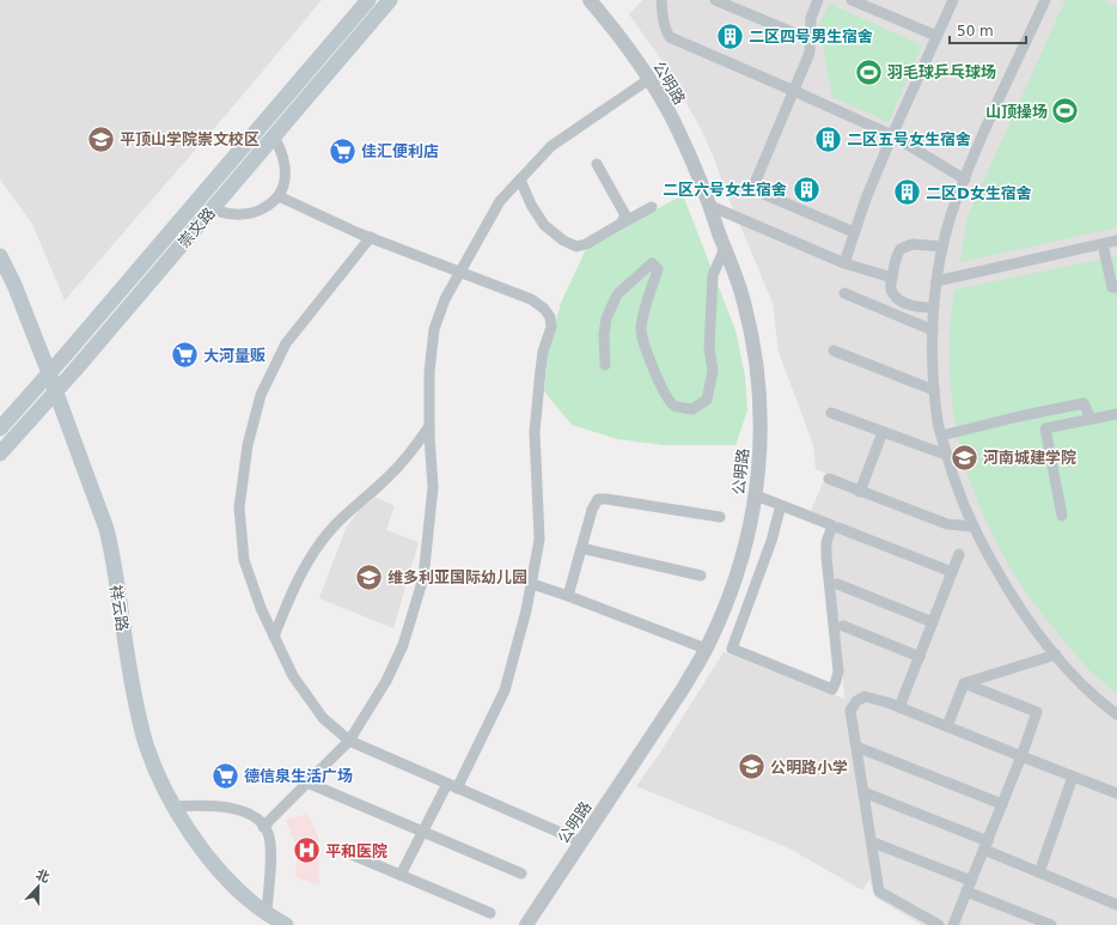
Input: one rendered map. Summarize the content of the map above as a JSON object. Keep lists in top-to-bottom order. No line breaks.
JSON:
{"streets":{"main road":["崇文路","祥云路"],"street":["公明路"]},"crossings":[["崇文路","祥云路"]],"places":{"building":["二区四号男生宿舍","二区五号女生宿舍","二区六号女生宿舍","二区D女生宿舍"],"sports":["羽毛球乒乓球场","山顶操场"],"school or university":["平顶山学院崇文校区","河南城建学院","维多利亚国际幼儿园","公明路小学"],"supermarket":["佳汇便利店","大河量贩","德信泉生活广场"],"hospital":["平和医院"]},"scale_bar":"50 m","north":"top"}
